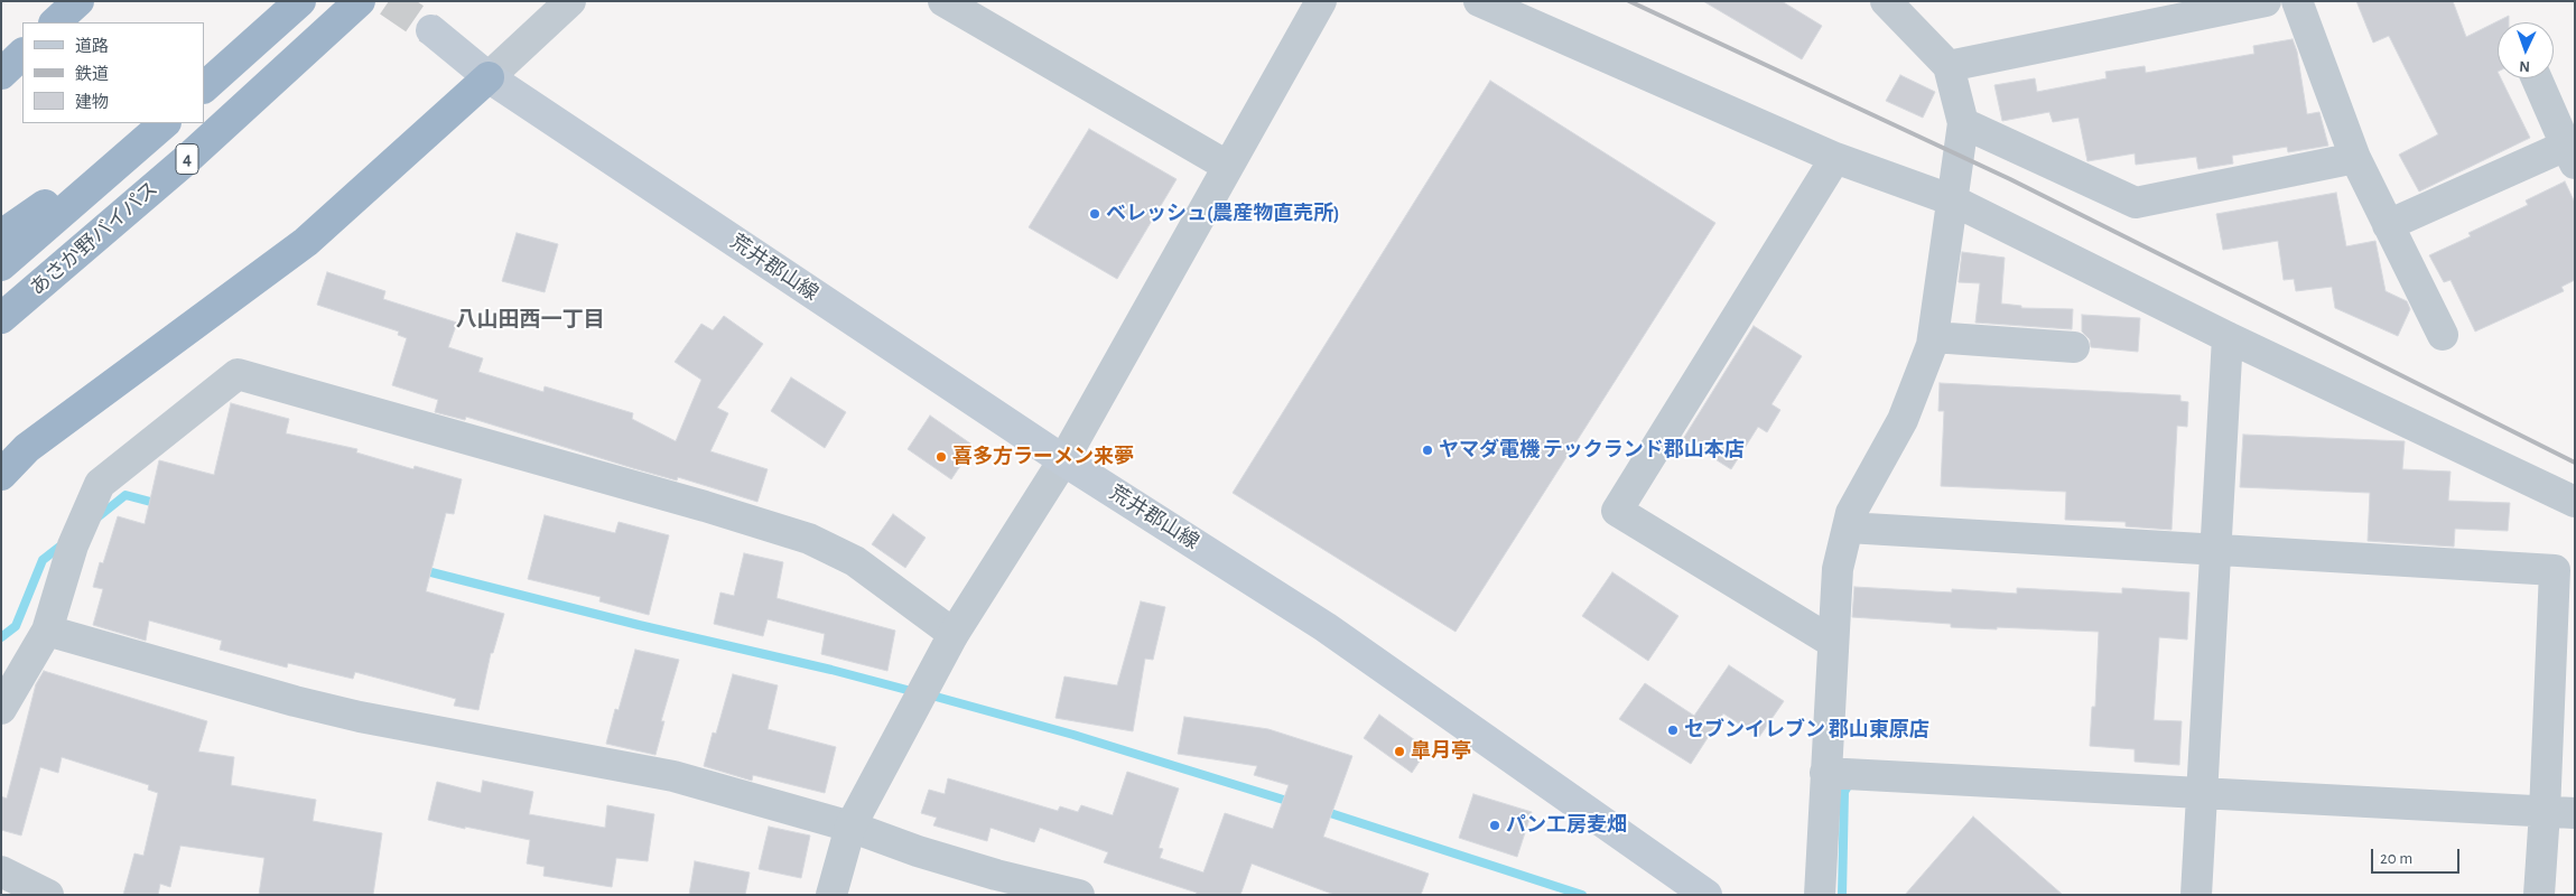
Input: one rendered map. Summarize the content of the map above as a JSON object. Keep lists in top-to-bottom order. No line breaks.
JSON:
{"streets":{"highway":["4","あさか野バイパス"],"main road":["荒井郡山線"]},"districts":["八山田西一丁目"],"places":["ベレッシュ(農産物直売所)","ヤマダ電機 テックランド郡山本店","喜多方ラーメン来夢","セブンイレブン 郡山東原店","皐月亭","パン工房麦畑"],"legend":["道路","鉄道","建物"],"scale_bar":"20 m","north":"bottom"}
